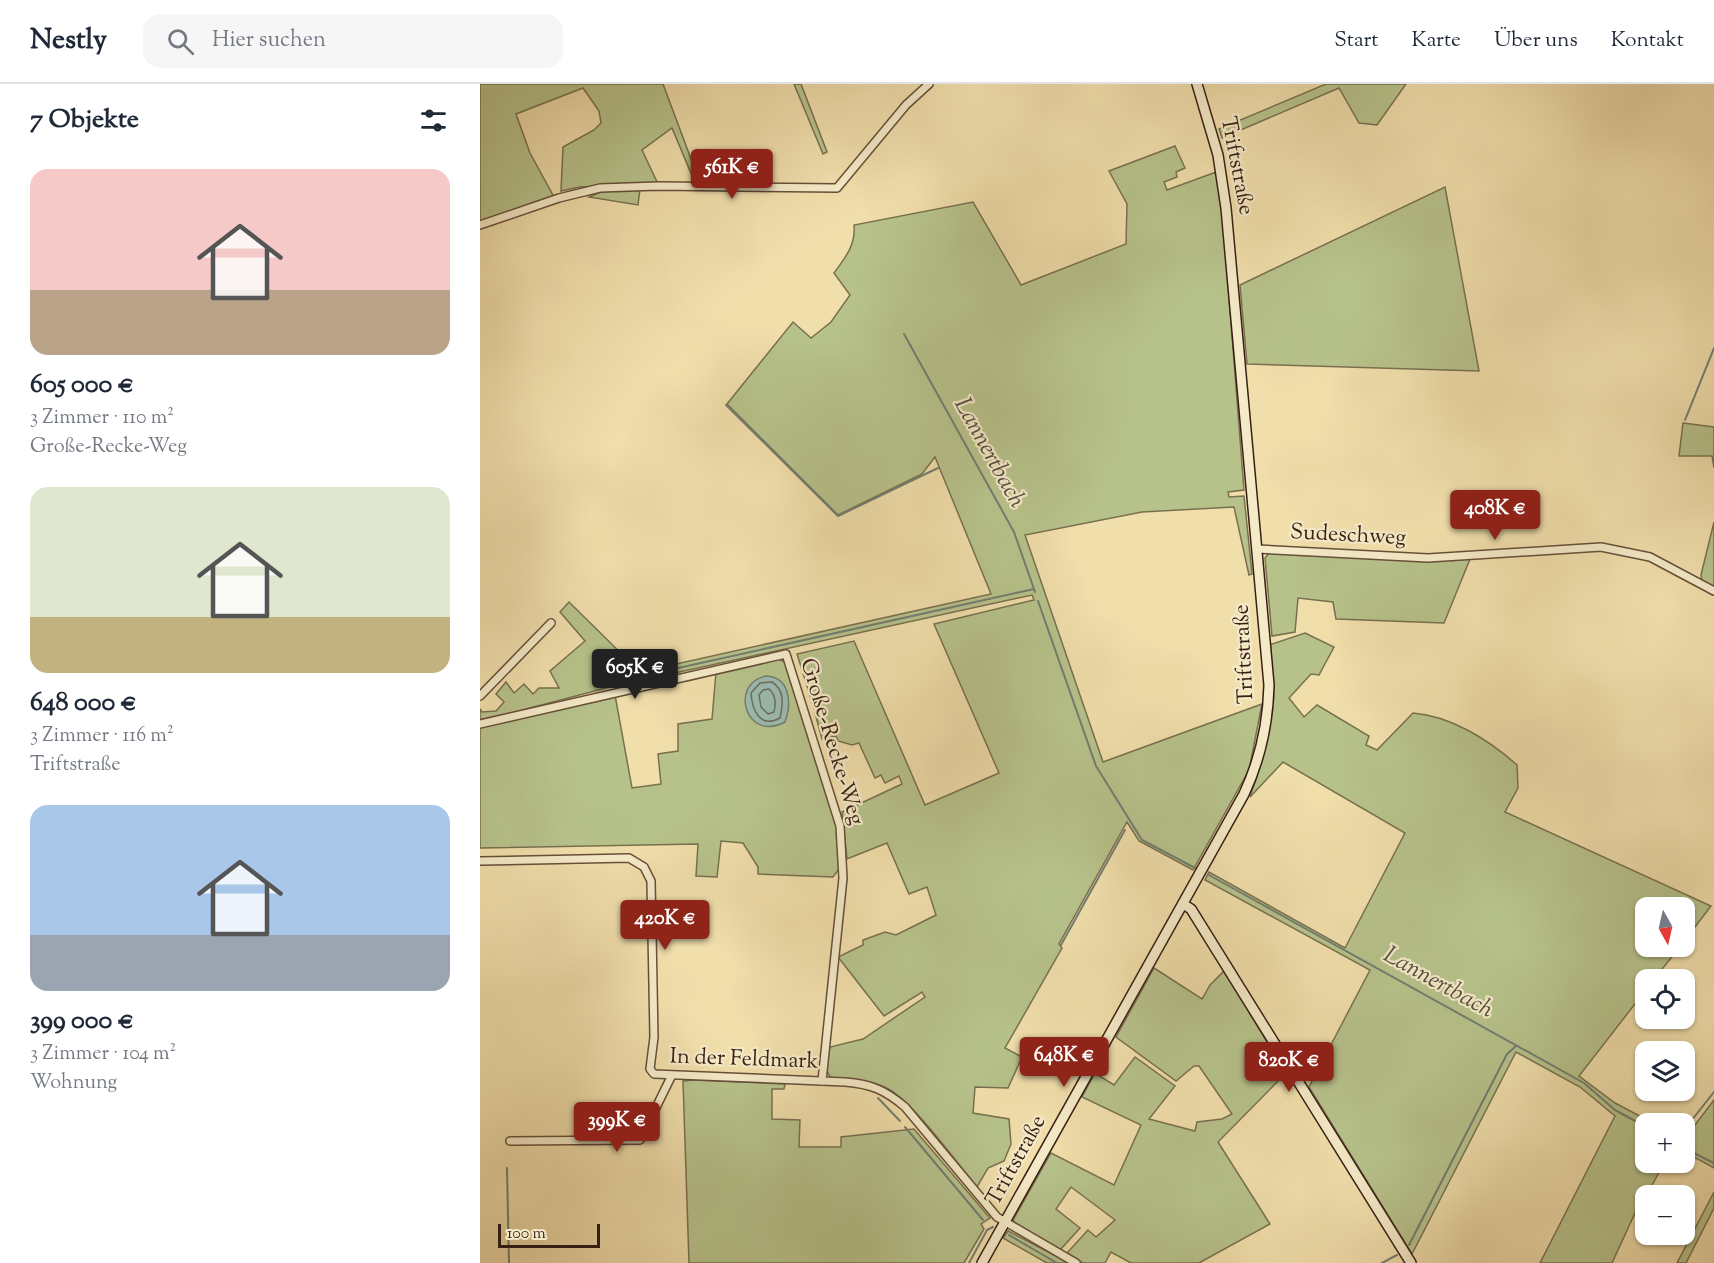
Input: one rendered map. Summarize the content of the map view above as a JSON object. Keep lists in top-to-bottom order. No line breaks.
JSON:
{"streets":{"street":["Triftstraße","Sudeschweg","Große-Recke-Weg","In der Feldmark"]},"crossings":[["Triftstraße","Sudeschweg"],["Triftstraße","In der Feldmark"],["Große-Recke-Weg","In der Feldmark"]],"water":["Lannertbach"],"scale_bar":"100 m","north":"bottom","page":{"header":"Nestly","search":"Hier suchen","nav":["Start","Karte","Über uns","Kontakt"],"heading":"7 Objekte","price":["561K €","408K €","605K €","420K €","648K €","820K €","399K €"],"list":[{"name":"605 000 €","note":"3 Zimmer · 110 m² · Große-Recke-Weg"},{"name":"648 000 €","note":"3 Zimmer · 116 m² · Triftstraße"},{"name":"399 000 €","note":"3 Zimmer · 104 m² · Wohnung"}],"map_buttons":["+","−"],"scale":"100 m"}}
